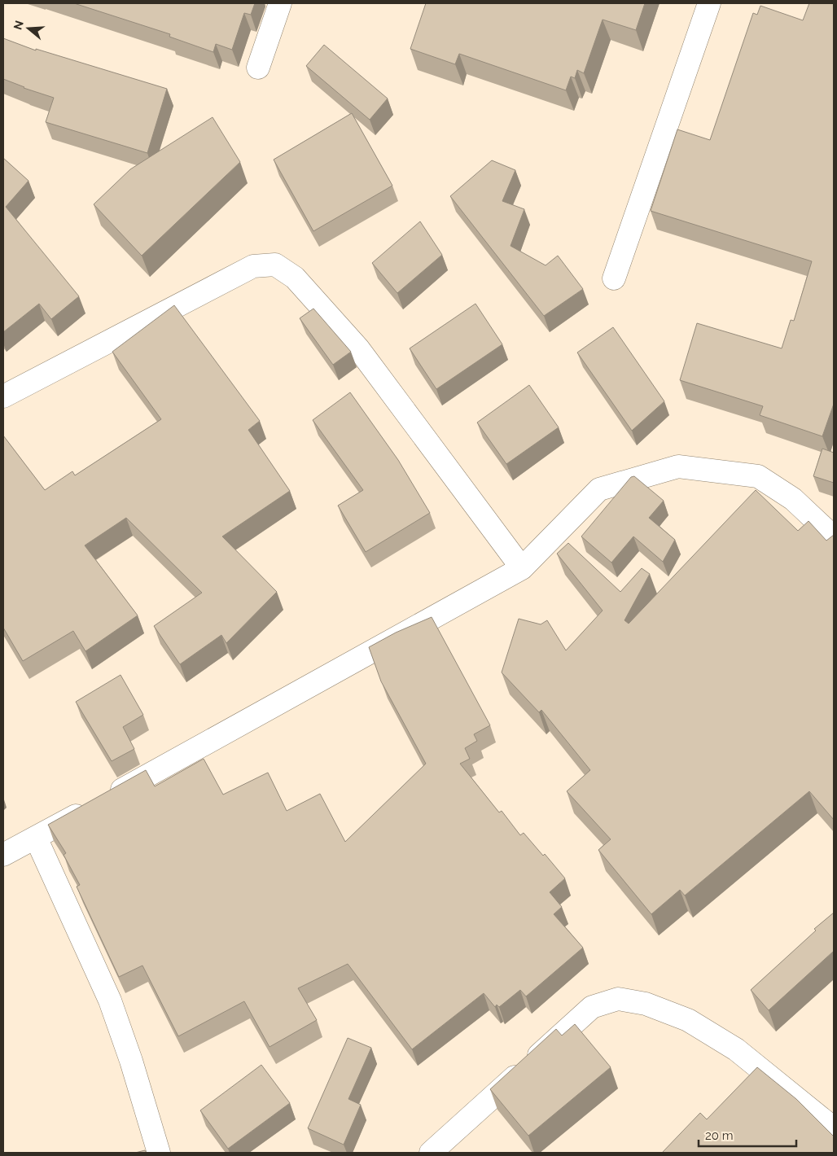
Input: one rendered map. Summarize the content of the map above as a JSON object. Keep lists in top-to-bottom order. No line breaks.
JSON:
{"scale_bar":"20 m","north":"left"}
